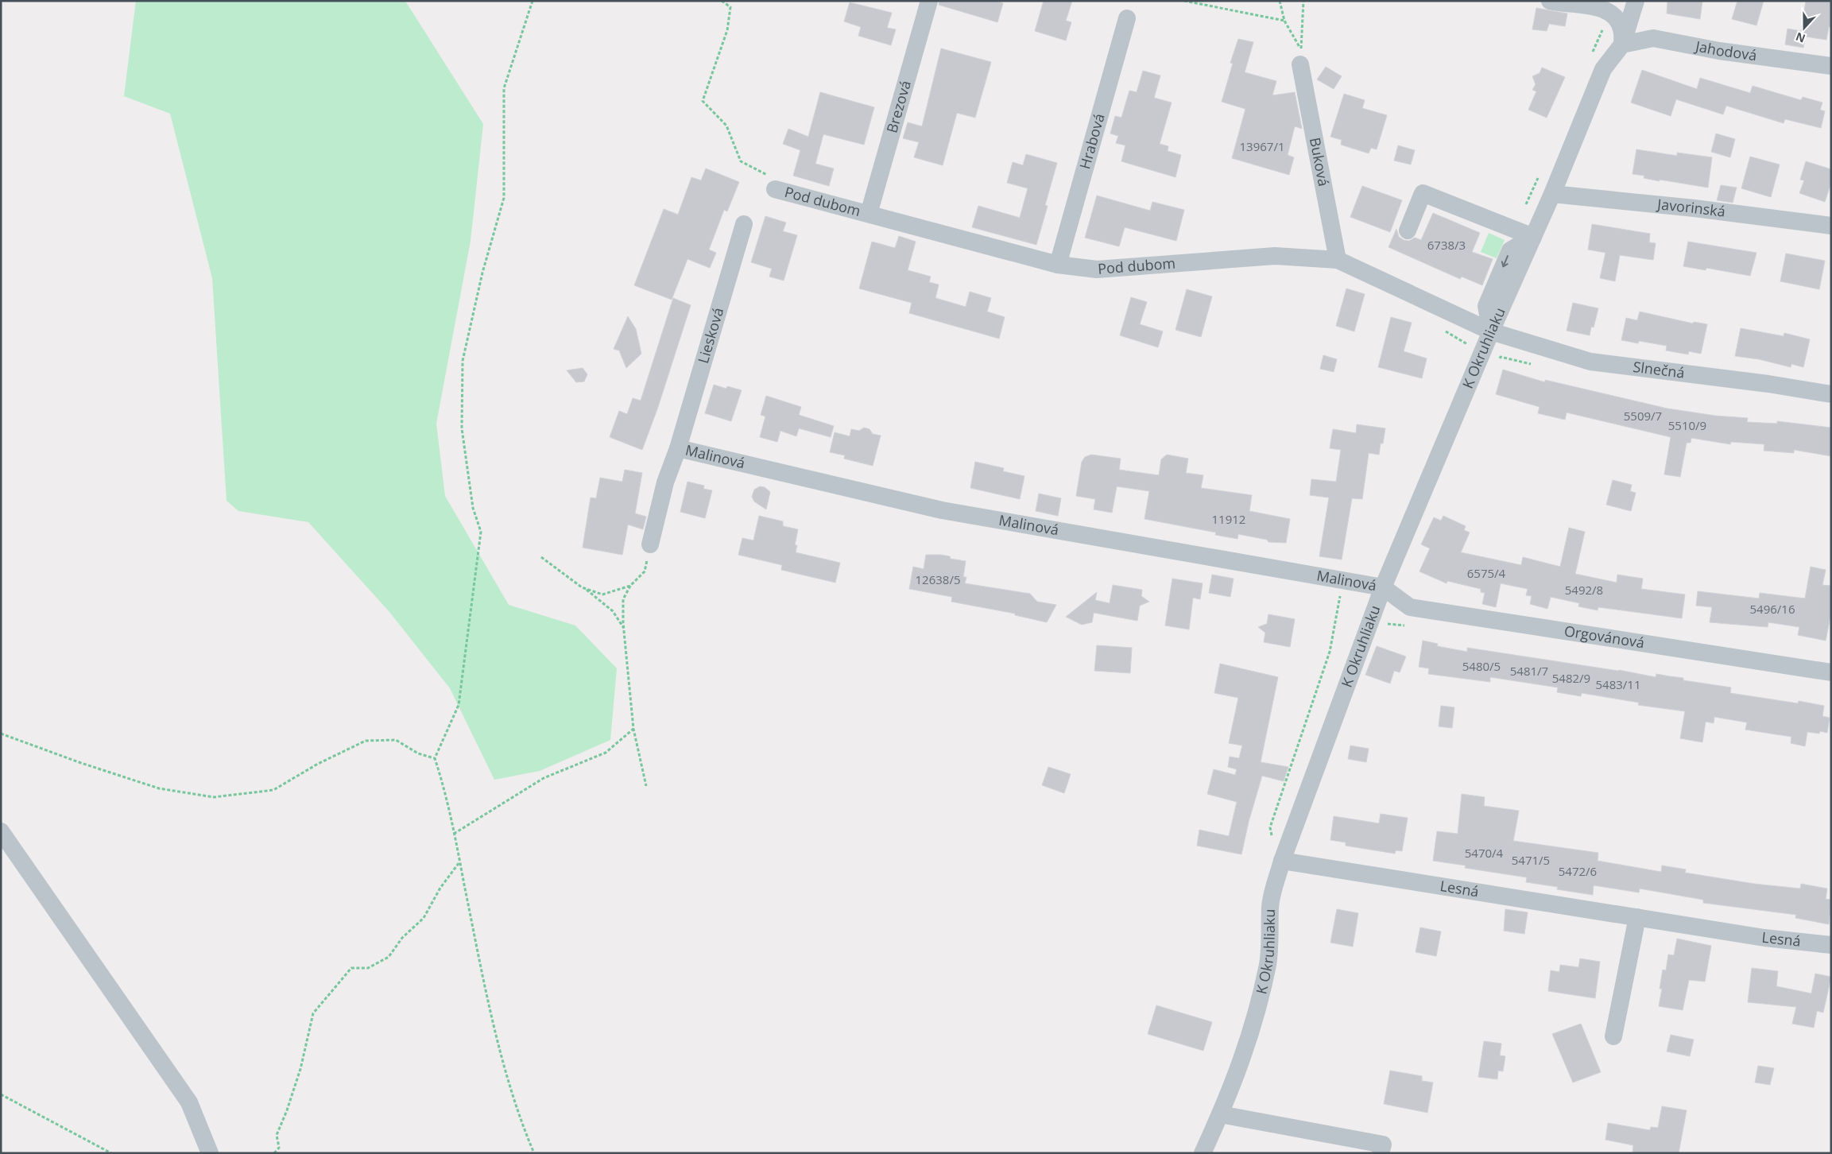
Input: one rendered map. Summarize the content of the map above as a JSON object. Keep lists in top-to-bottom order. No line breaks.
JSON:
{"streets":{"street":["Jahodová","Brezová","Hrabová","Buková","Pod dubom","Javorinská","Liesková","K Okruhliaku","Slnečná","Malinová","Orgovánová","Lesná"]},"crossings":[["Brezová","Pod dubom"],["Hrabová","Pod dubom"],["Buková","Pod dubom"],["Pod dubom","K Okruhliaku"],["Pod dubom","Slnečná"],["Javorinská","K Okruhliaku"],["Liesková","Malinová"],["K Okruhliaku","Slnečná"],["K Okruhliaku","Malinová"],["K Okruhliaku","Orgovánová"],["K Okruhliaku","Lesná"],["Malinová","Orgovánová"]],"house_numbers":["13967/1","6738/3","5509/7","5510/9","11912","6575/4","12638/5","5492/8","5496/16","5480/5","5481/7","5482/9","5483/11","5470/4","5471/5","5472/6"],"north":"bottom"}
